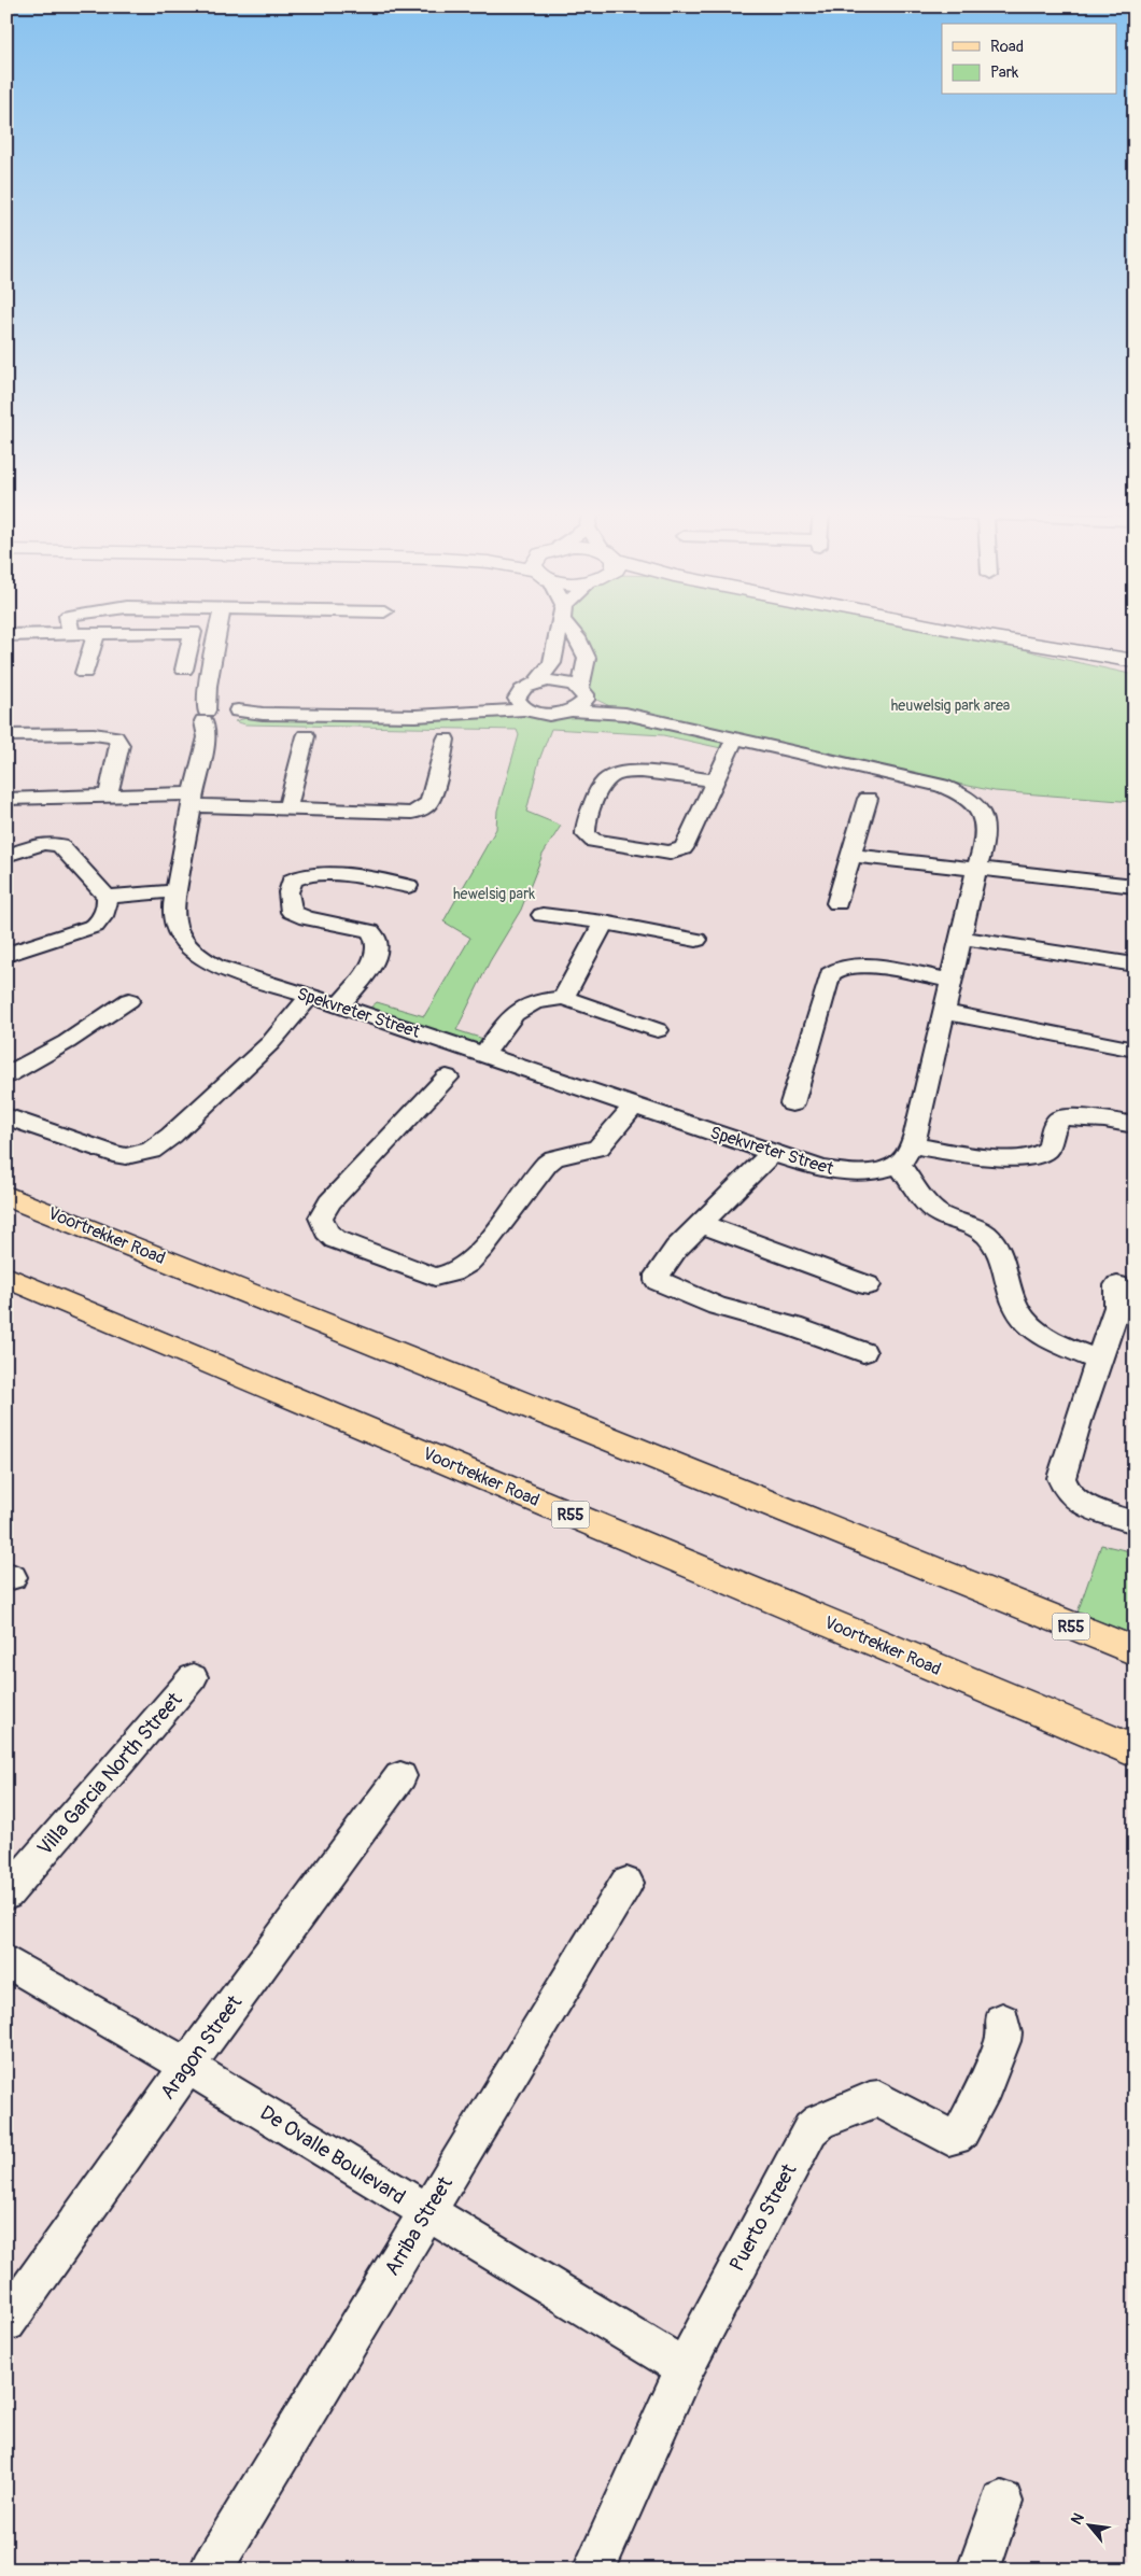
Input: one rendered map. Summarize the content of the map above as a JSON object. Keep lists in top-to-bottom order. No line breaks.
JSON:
{"streets":{"main road":["Voortrekker Road","R55"],"street":["Spekvreter Street","Villa Garcia North Street","Aragon Street","De Ovalle Boulevard","Puerto Street","Arriba Street"]},"crossings":[["Aragon Street","De Ovalle Boulevard"],["De Ovalle Boulevard","Puerto Street"],["De Ovalle Boulevard","Arriba Street"]],"parks":["heuwelsig park area","hewelsig park"],"legend":["Road","Park"],"north":"top left"}
